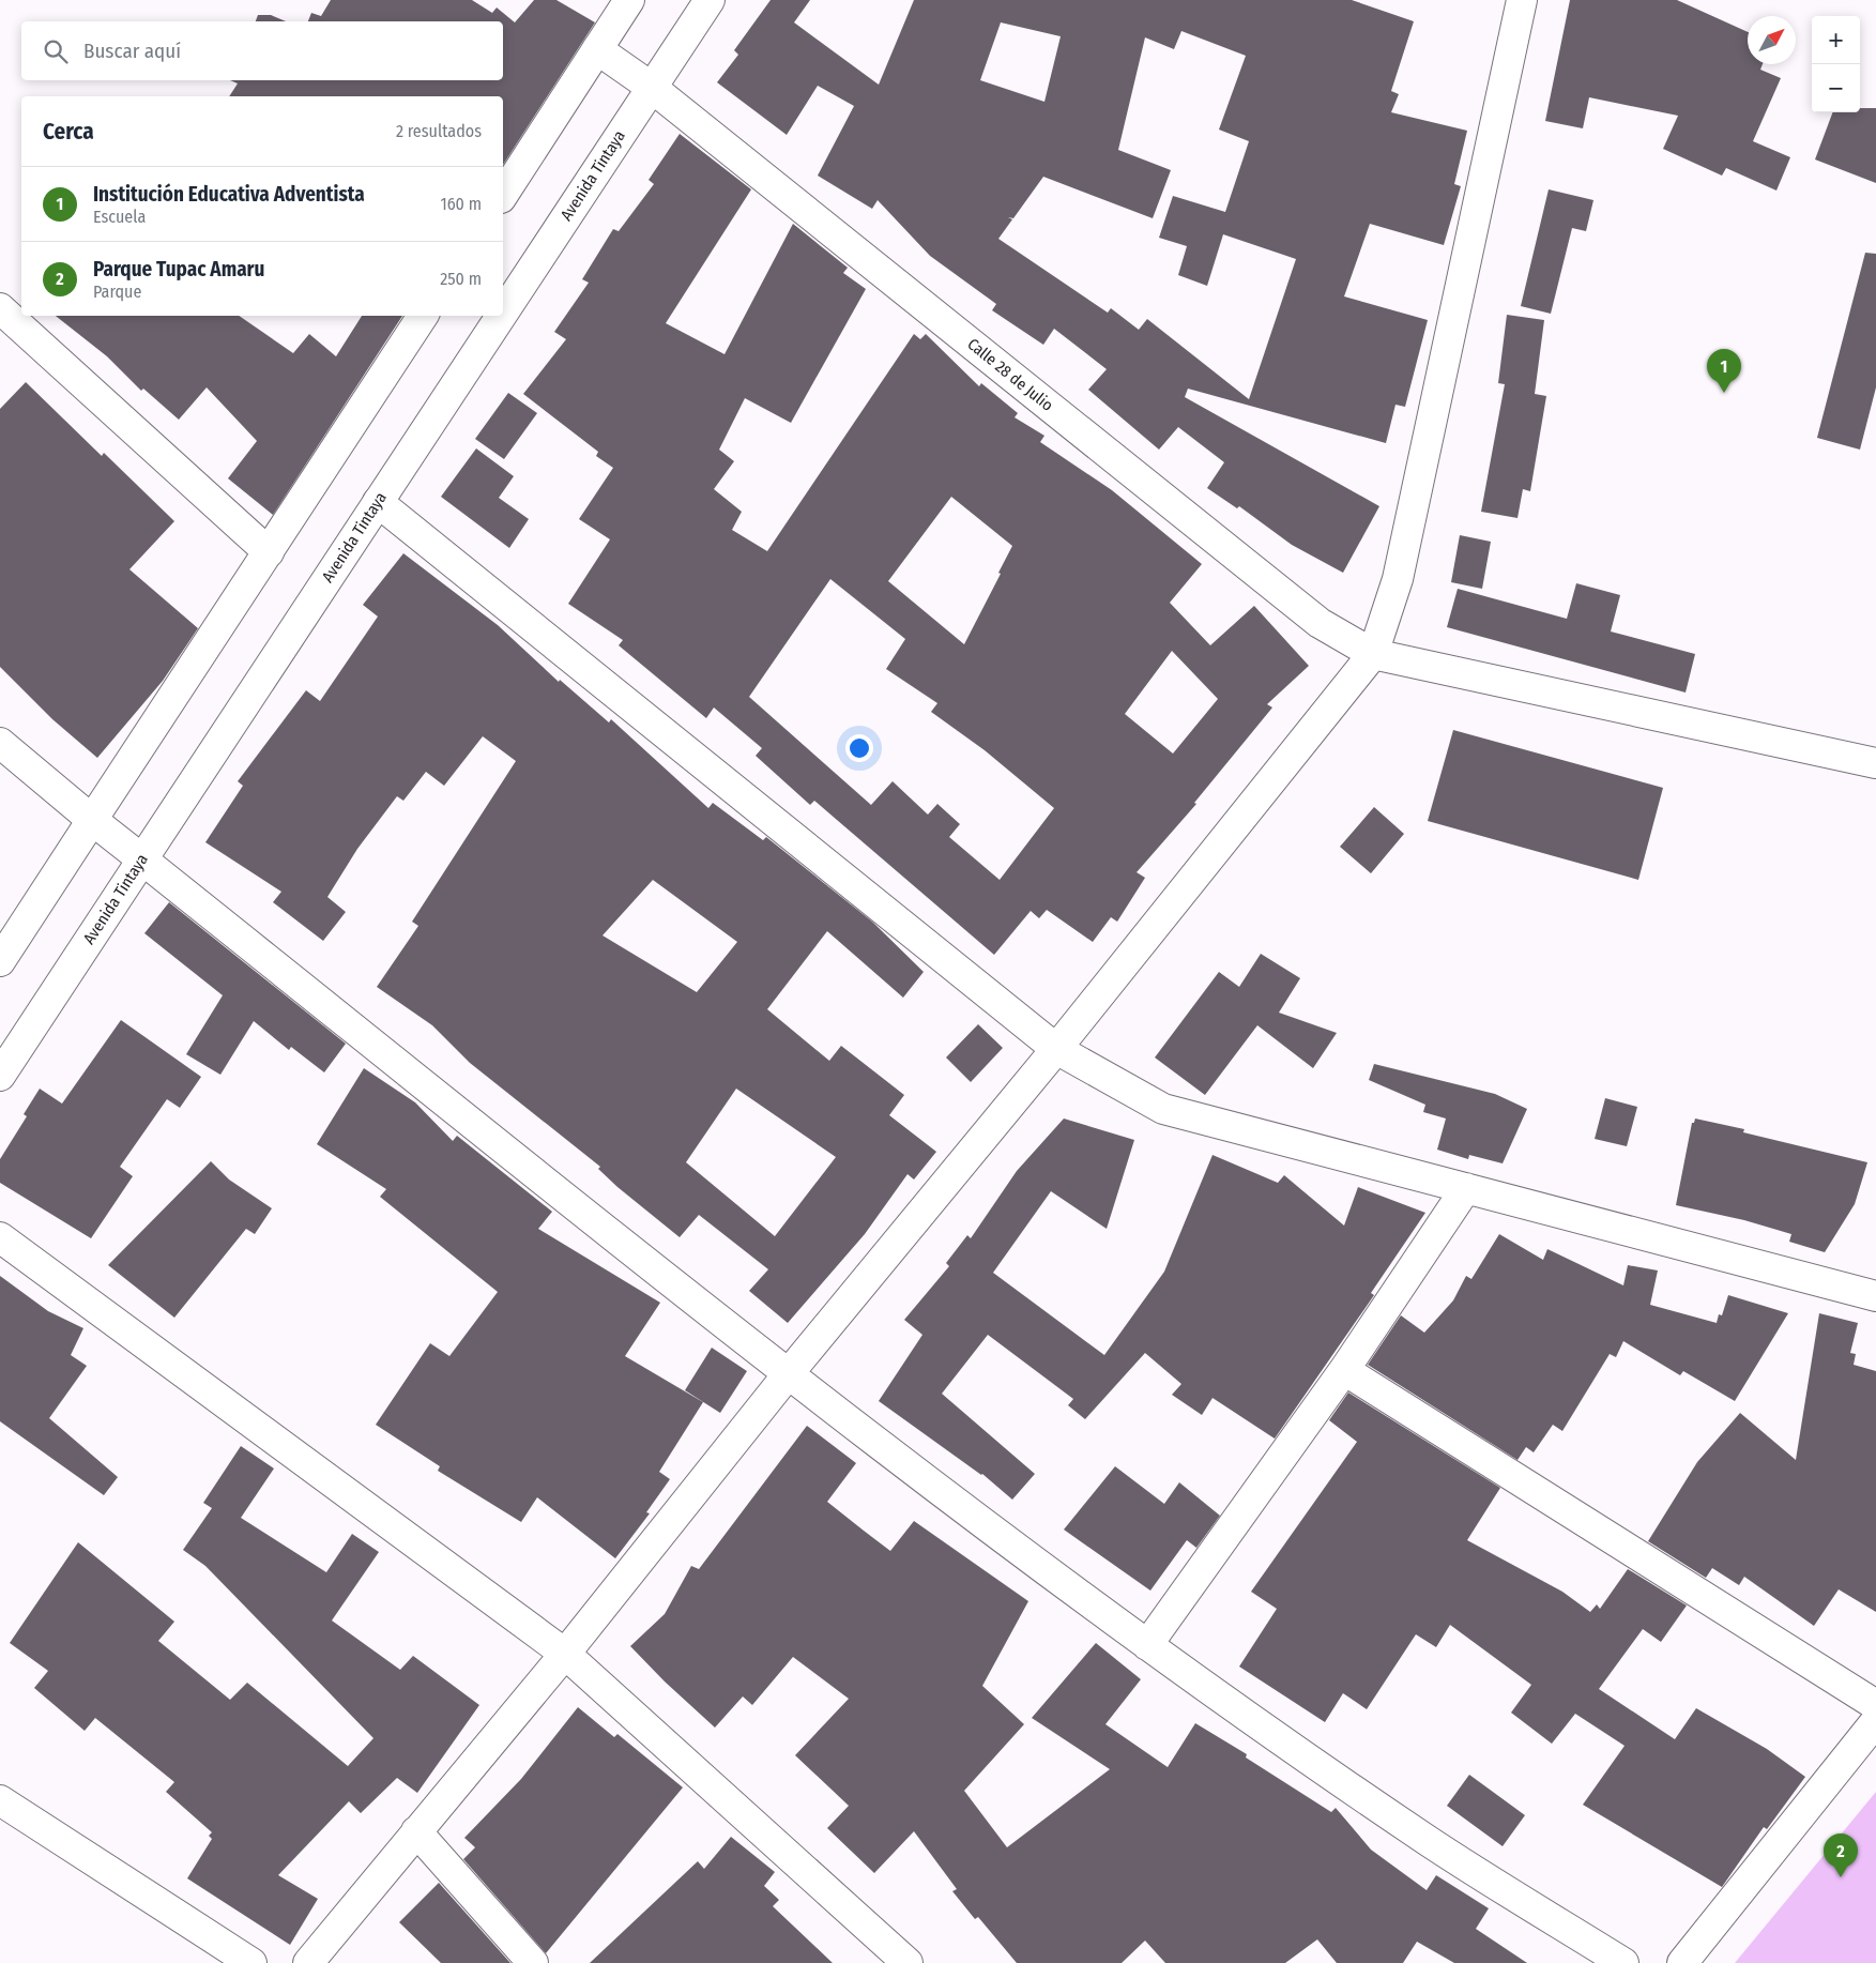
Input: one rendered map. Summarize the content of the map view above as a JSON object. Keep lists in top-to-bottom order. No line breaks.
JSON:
{"streets":{"street":["Avenida Tintaya","Calle 28 de Julio"]},"crossings":[["Avenida Tintaya","Calle 28 de Julio"]],"north":"top right","page":{"map_buttons":["+","−"],"search":"Buscar aquí","heading":["Cerca","2 resultados"],"list":[{"mark":"1","name":"Institución Educativa Adventista","note":"Escuela","value":"160 m"},{"mark":"2","name":"Parque Tupac Amaru","note":"Parque","value":"250 m"}],"pins":["1","2"]}}
